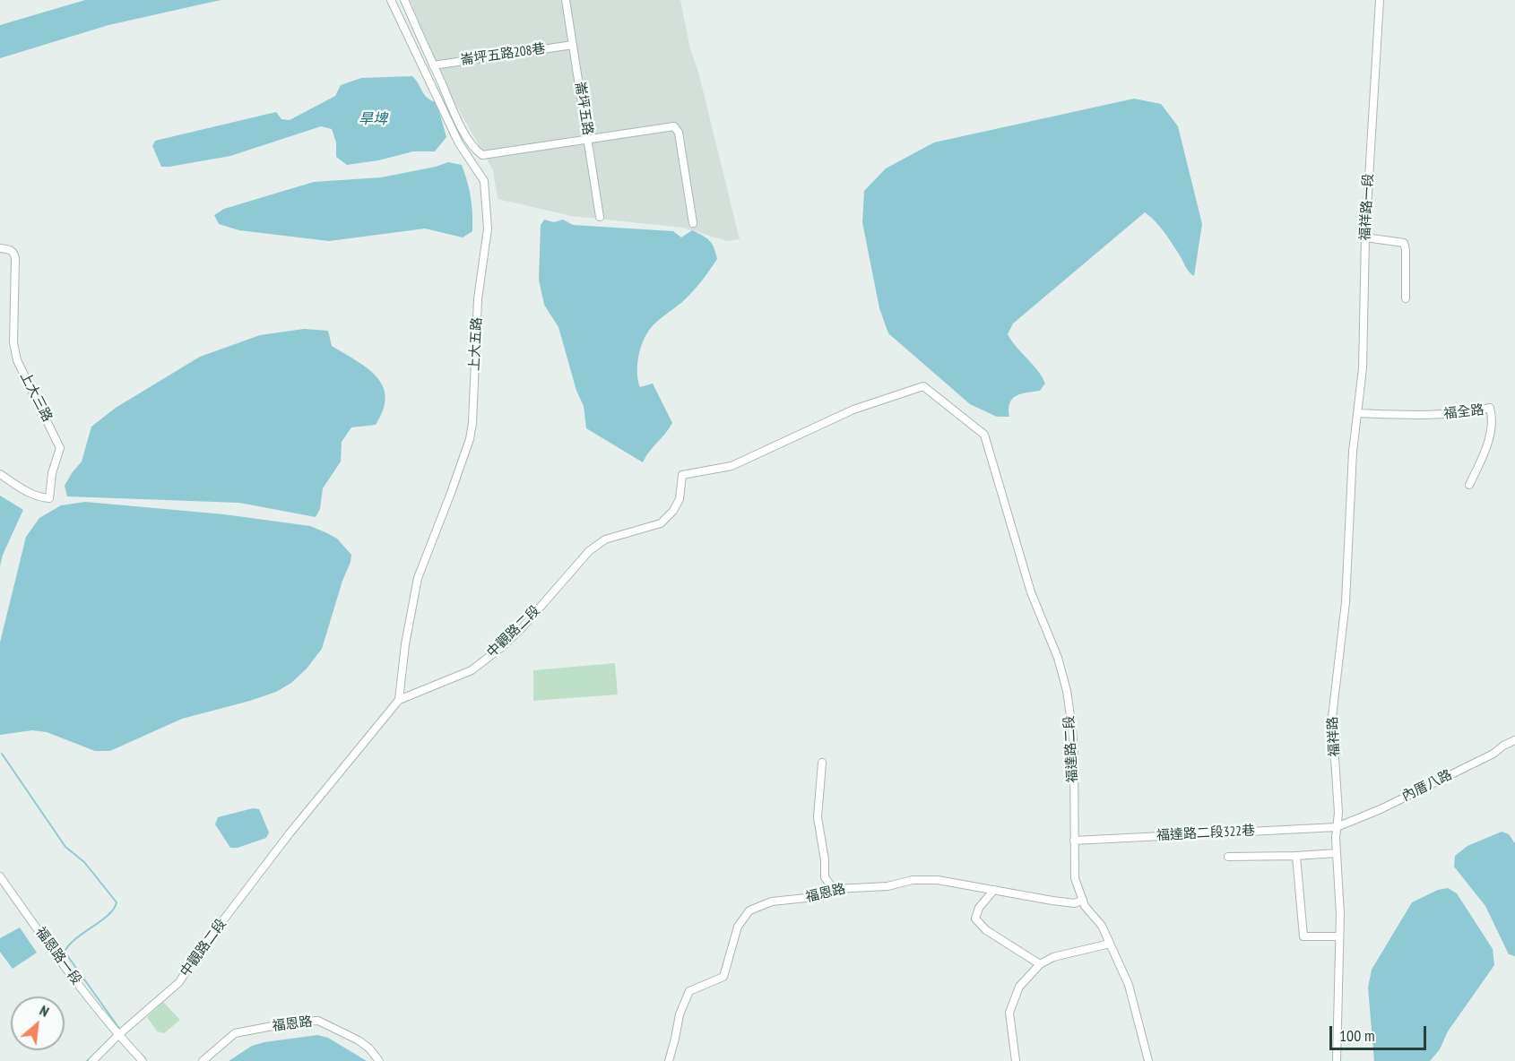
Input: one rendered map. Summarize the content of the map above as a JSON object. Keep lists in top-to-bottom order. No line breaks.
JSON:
{"streets":{"street":["崙坪五路208巷","崙坪五路","福祥路一段","上大五路","上大三路","福全路","中觀路二段","福祥路","福達路二段","內厝八路","福達路二段322巷","福恩路","福恩路一段"]},"crossings":[["崙坪五路208巷","崙坪五路"],["福祥路一段","福全路"],["福祥路一段","福祥路"],["上大五路","中觀路二段"],["福全路","福祥路"],["中觀路二段","福達路二段"],["中觀路二段","福恩路一段"],["福祥路","內厝八路"],["福祥路","福達路二段322巷"],["福達路二段","福達路二段322巷"],["福達路二段","福恩路"],["內厝八路","福達路二段322巷"]],"water":["旱埤"],"scale_bar":"100 m","north":"top right"}
